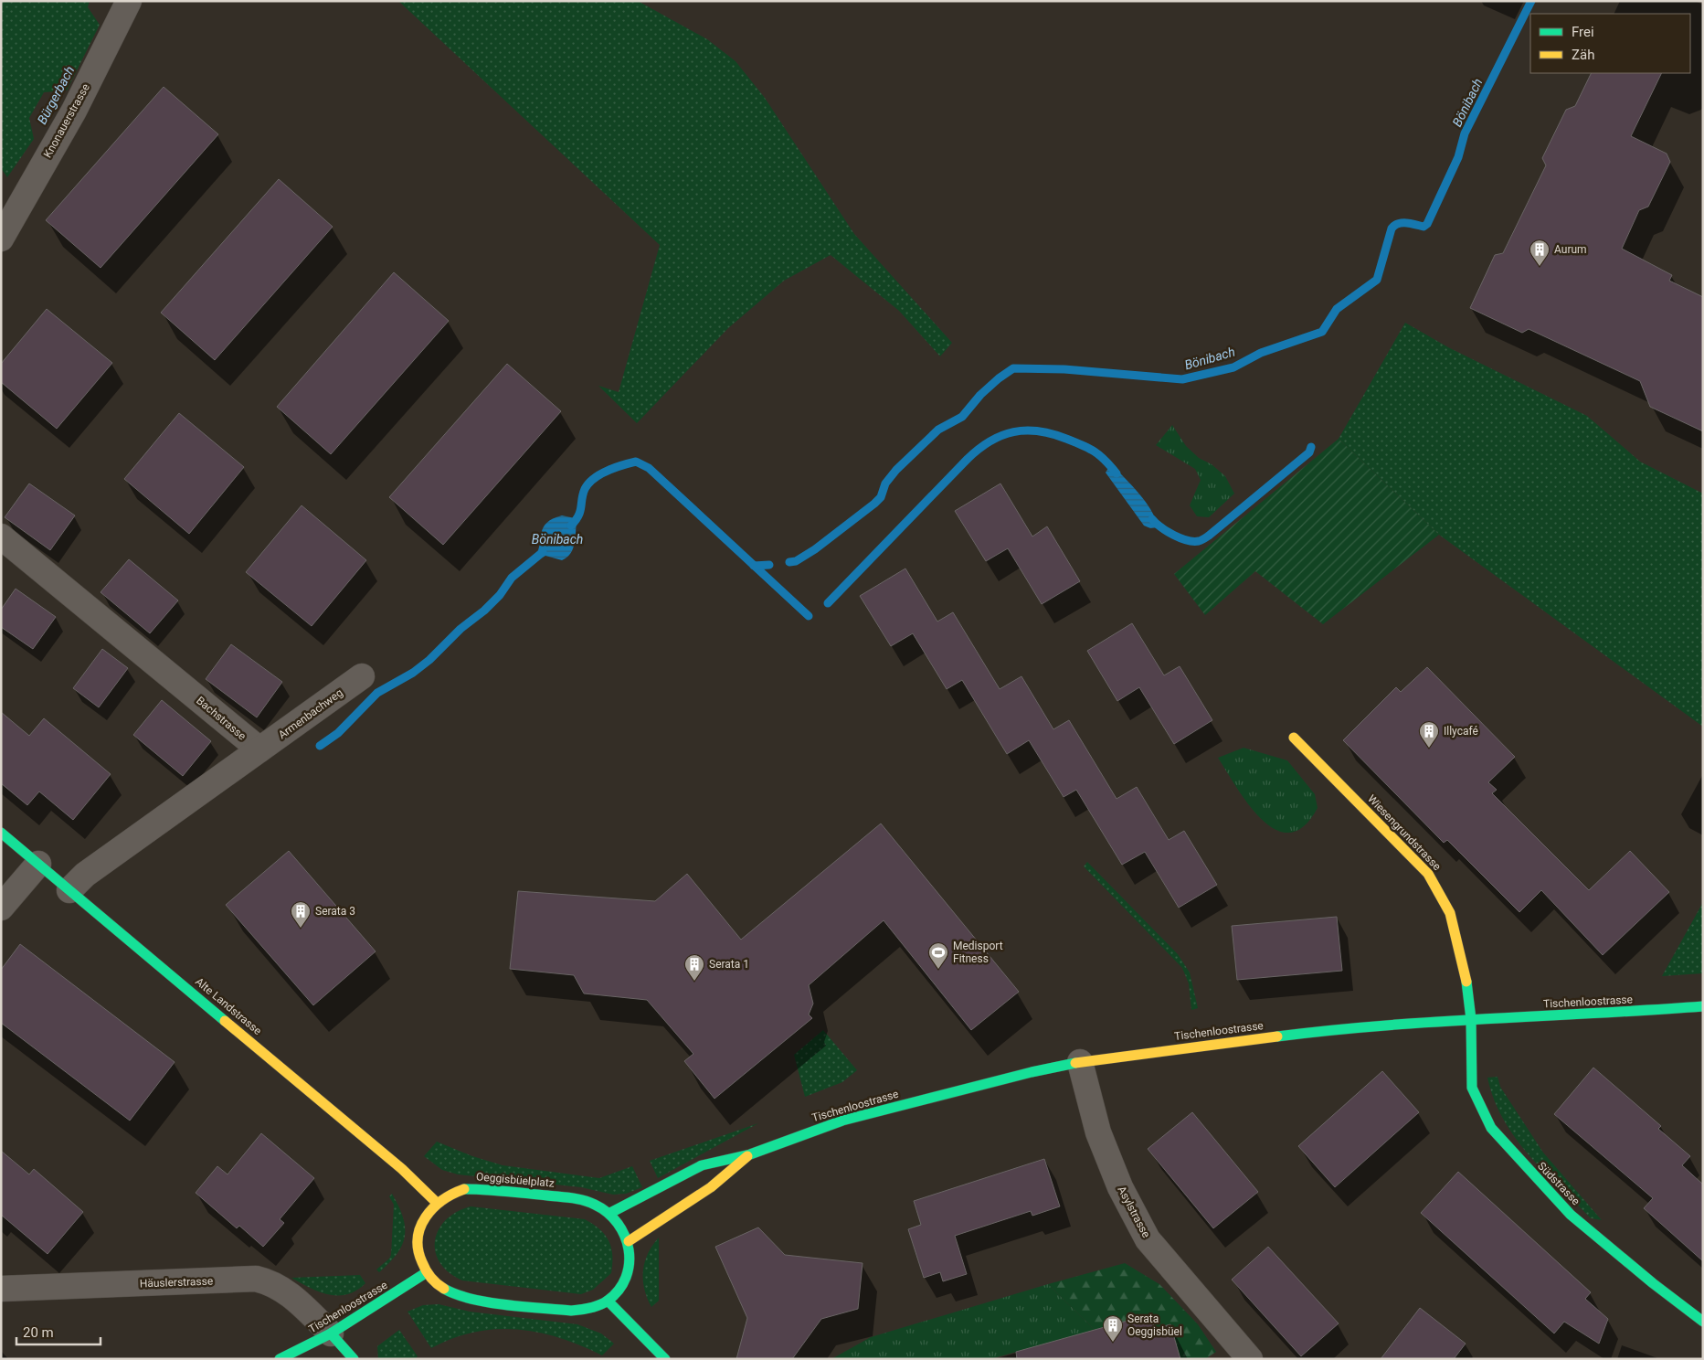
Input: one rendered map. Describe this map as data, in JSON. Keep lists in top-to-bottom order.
{
  "streets": {
    "main road": [
      "Wiesengrundstrasse",
      "Tischenloostrasse",
      "Alte Landstrasse",
      "Oeggisbüelplatz",
      "Südstrasse"
    ],
    "street": [
      "Knonauerstrasse",
      "Armenbachweg",
      "Bachstrasse",
      "Asylstrasse",
      "Häuslerstrasse"
    ]
  },
  "crossings": [
    ["Armenbachweg", "Bachstrasse"],
    ["Bachstrasse", "Alte Landstrasse"],
    ["Wiesengrundstrasse", "Tischenloostrasse"],
    ["Wiesengrundstrasse", "Südstrasse"],
    ["Tischenloostrasse", "Oeggisbüelplatz"],
    ["Tischenloostrasse", "Südstrasse"],
    ["Tischenloostrasse", "Asylstrasse"],
    ["Tischenloostrasse", "Häuslerstrasse"],
    ["Alte Landstrasse", "Oeggisbüelplatz"]
  ],
  "water": ["Bürgerbach", "Bönibach"],
  "places": {
    "building": [
      "Aurum",
      "Illycafé",
      "Serata 3",
      "Serata 1",
      "Serata Oeggisbüel"
    ],
    "sports": ["Medisport Fitness"]
  },
  "legend": ["Frei", "Zäh"],
  "scale_bar": "20 m"
}
